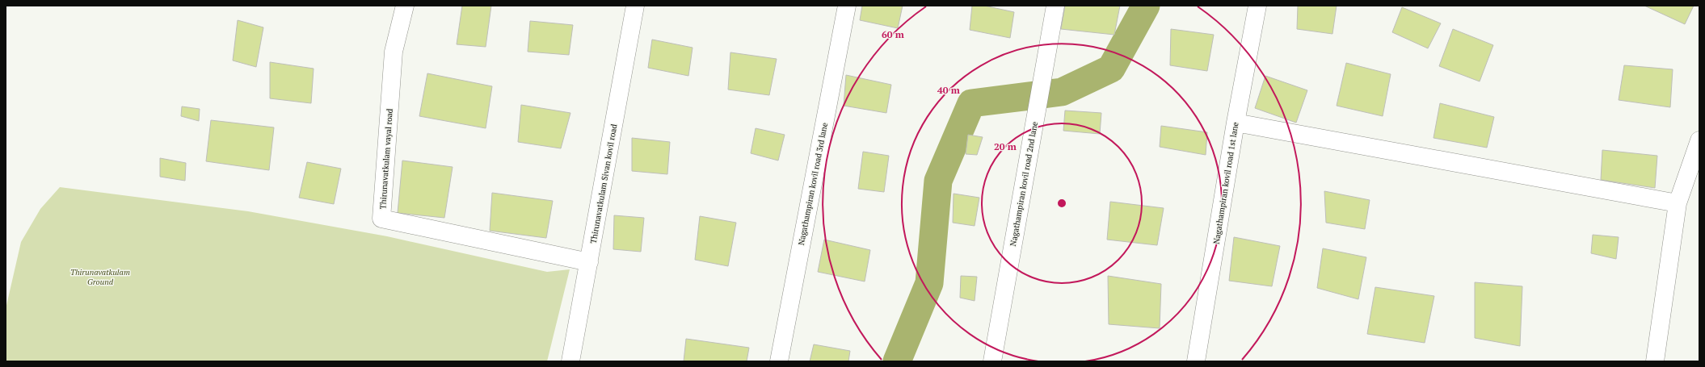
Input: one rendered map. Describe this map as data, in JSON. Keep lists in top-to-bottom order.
{
  "streets": {
    "street": [
      "Thirunavatkulam vayal road",
      "Nagathampiran kovil road 1st lane",
      "Thirunavatkulam Sivan kovil road",
      "Nagathampiran kovil road 3rd lane",
      "Nagathampiran kovil road 2nd lane"
    ]
  },
  "crossings": [
    ["Thirunavatkulam vayal road", "Thirunavatkulam Sivan kovil road"]
  ],
  "parks": ["Thirunavatkulam Ground"],
  "rings": ["60 m", "40 m", "20 m"]
}
